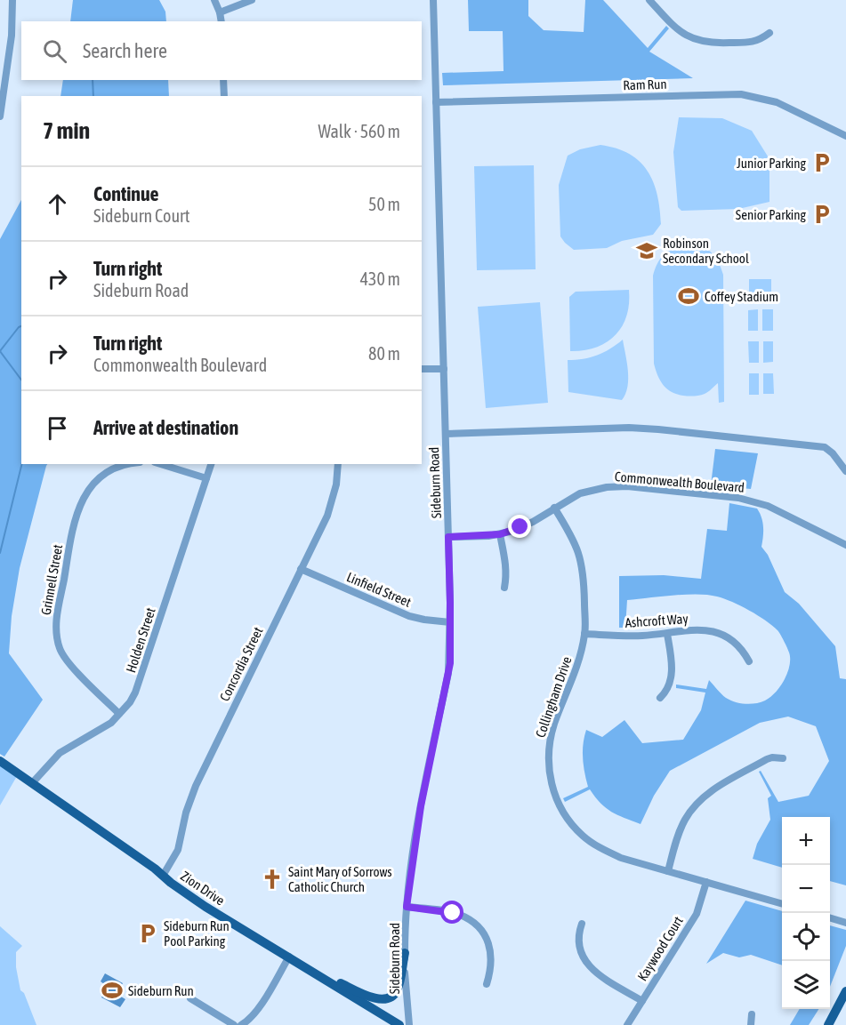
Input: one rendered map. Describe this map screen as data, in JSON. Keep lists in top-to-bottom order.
{
  "streets": {
    "main road": ["Zion Drive"],
    "street": [
      "Ram Run",
      "Commonwealth Boulevard",
      "Sideburn Road",
      "Grinnell Street",
      "Linfield Street",
      "Ashcroft Way",
      "Holden Street",
      "Concordia Street",
      "Collingham Drive",
      "Kaywood Court"
    ]
  },
  "crossings": [
    ["Ram Run", "Sideburn Road"],
    ["Commonwealth Boulevard", "Sideburn Road"],
    ["Commonwealth Boulevard", "Collingham Drive"],
    ["Sideburn Road", "Linfield Street"],
    ["Grinnell Street", "Holden Street"],
    ["Linfield Street", "Concordia Street"],
    ["Ashcroft Way", "Collingham Drive"],
    ["Holden Street", "Zion Drive"],
    ["Concordia Street", "Zion Drive"],
    ["Collingham Drive", "Kaywood Court"]
  ],
  "places": {
    "parking": ["Junior Parking", "Senior Parking", "Sideburn Run Pool Parking"],
    "school or university": ["Robinson Secondary School"],
    "sports": ["Coffey Stadium", "Sideburn Run"],
    "church": ["Saint Mary of Sorrows Catholic Church"]
  },
  "page": {
    "search": "Search here",
    "heading": ["7 min", "Walk · 560 m"],
    "list": [
      ["Continue", "Sideburn Court", "50 m"],
      ["Turn right", "Sideburn Road", "430 m"],
      ["Turn right", "Commonwealth Boulevard", "80 m"],
      "Arrive at destination"
    ],
    "map_buttons": ["+", "−"]
  }
}
